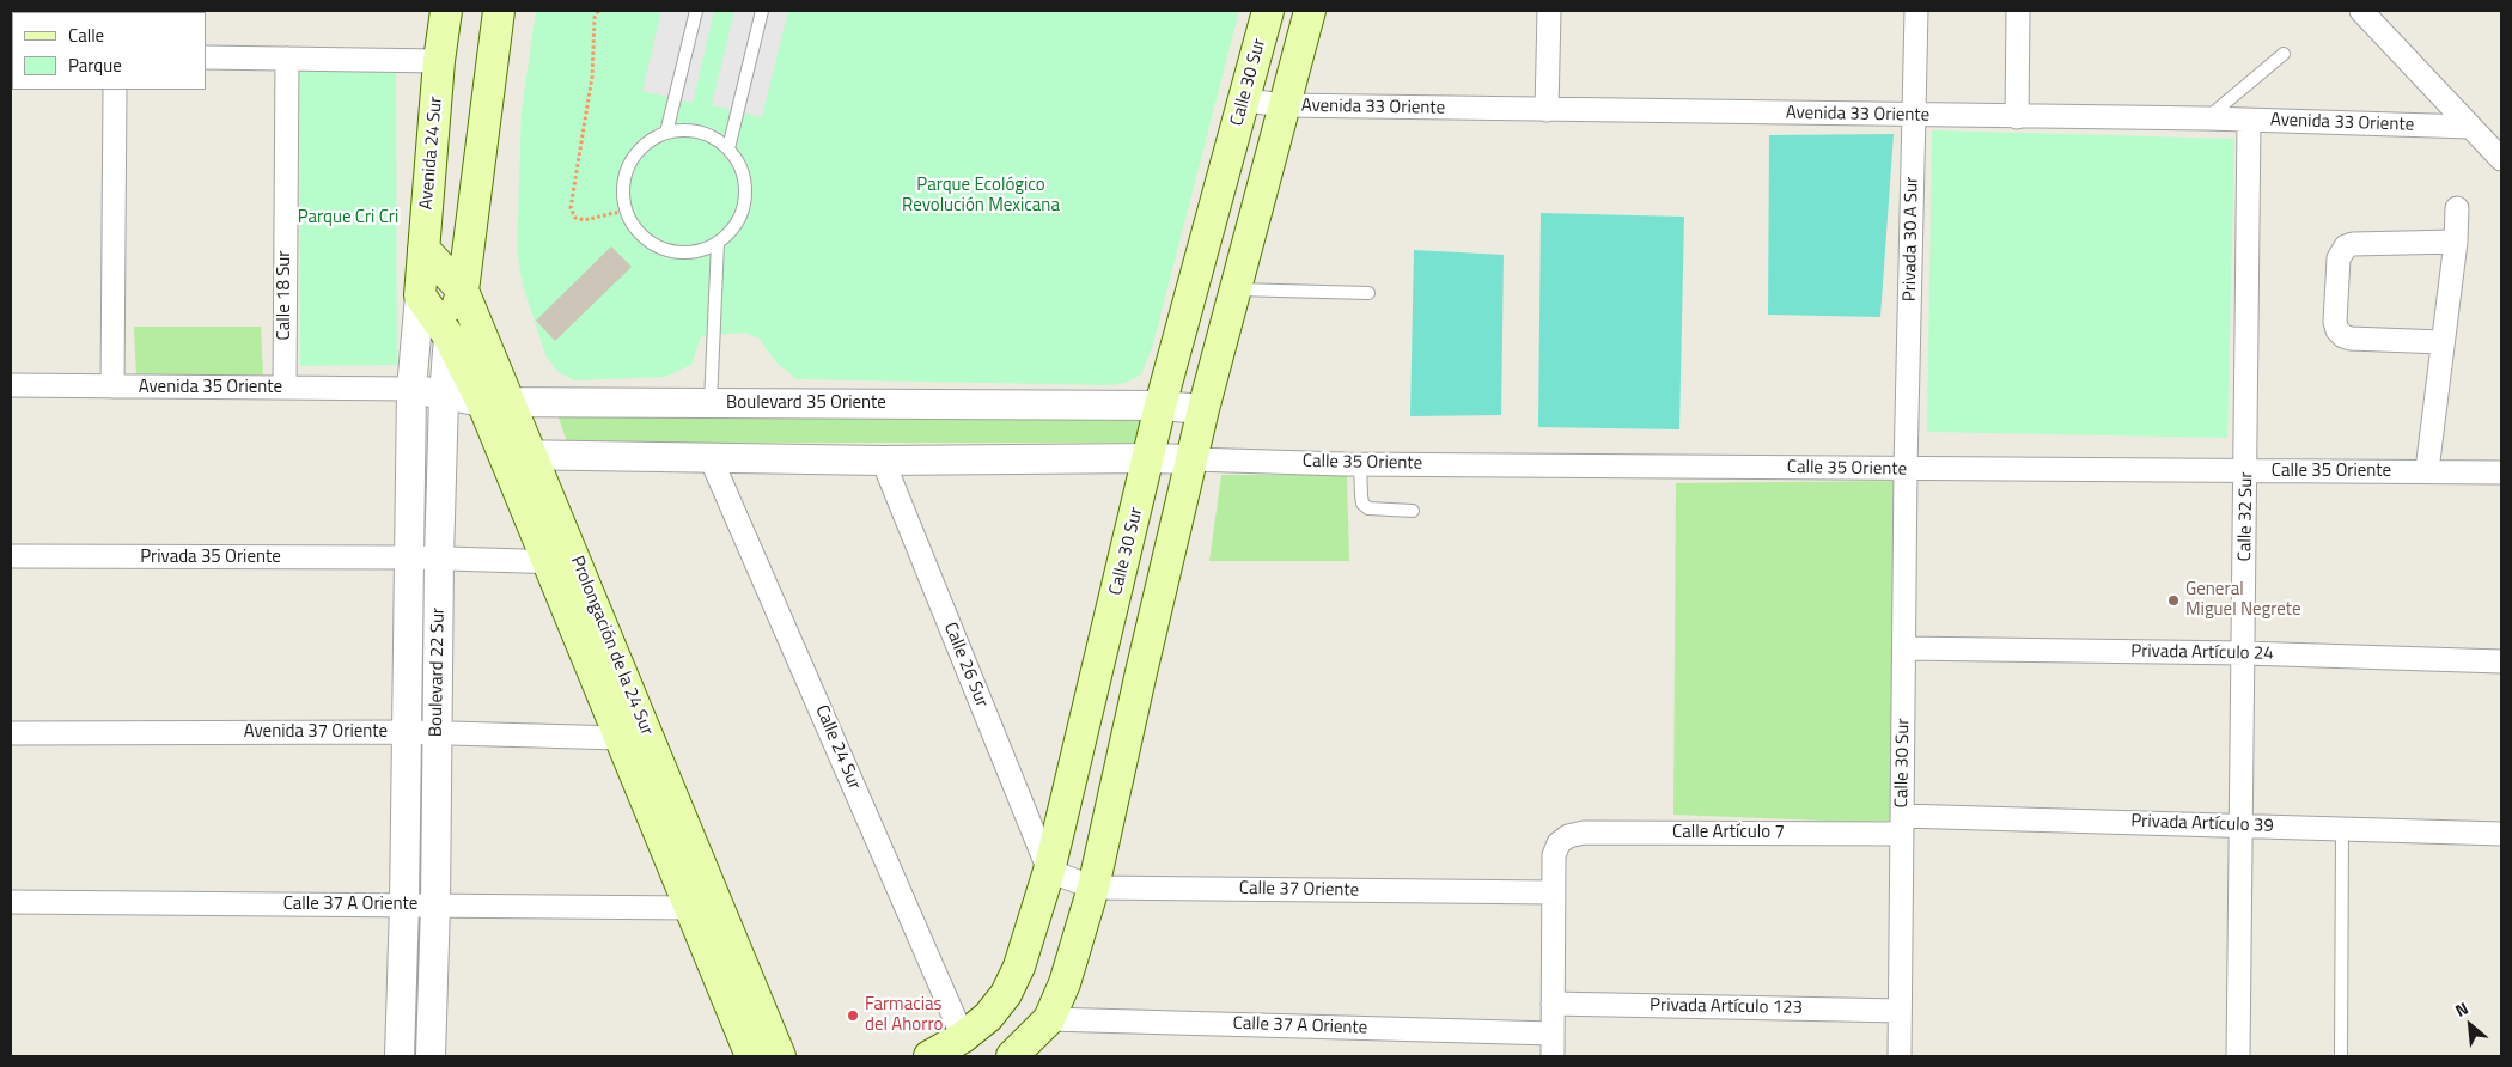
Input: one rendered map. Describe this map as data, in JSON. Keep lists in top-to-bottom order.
{
  "streets": {
    "main road": [
      "Calle 30 Sur",
      "Avenida 24 Sur",
      "Prolongación de la 24 Sur",
      "Boulevard 22 Sur"
    ],
    "street": [
      "Avenida 33 Oriente",
      "Privada 30 A Sur",
      "Calle 18 Sur",
      "Avenida 35 Oriente",
      "Boulevard 35 Oriente",
      "Calle 35 Oriente",
      "Calle 32 Sur",
      "Privada 35 Oriente",
      "Privada Artículo 24",
      "Calle 26 Sur",
      "Avenida 37 Oriente",
      "Calle 24 Sur",
      "Privada Artículo 39",
      "Calle Artículo 7",
      "Calle 37 Oriente",
      "Calle 37 A Oriente",
      "Privada Artículo 123"
    ]
  },
  "crossings": [
    ["Calle 30 Sur", "Avenida 33 Oriente"],
    ["Calle 30 Sur", "Privada 30 A Sur"],
    ["Calle 30 Sur", "Boulevard 35 Oriente"],
    ["Calle 30 Sur", "Calle 35 Oriente"],
    ["Calle 30 Sur", "Privada Artículo 24"],
    ["Calle 30 Sur", "Calle 26 Sur"],
    ["Calle 30 Sur", "Calle 24 Sur"],
    ["Calle 30 Sur", "Privada Artículo 39"],
    ["Calle 30 Sur", "Calle Artículo 7"],
    ["Calle 30 Sur", "Calle 37 Oriente"],
    ["Calle 30 Sur", "Privada Artículo 123"],
    ["Avenida 33 Oriente", "Privada 30 A Sur"],
    ["Avenida 33 Oriente", "Calle 32 Sur"],
    ["Avenida 24 Sur", "Prolongación de la 24 Sur"],
    ["Avenida 24 Sur", "Boulevard 22 Sur"],
    ["Privada 30 A Sur", "Calle 35 Oriente"],
    ["Calle 18 Sur", "Avenida 35 Oriente"],
    ["Avenida 35 Oriente", "Boulevard 35 Oriente"],
    ["Avenida 35 Oriente", "Boulevard 22 Sur"],
    ["Boulevard 35 Oriente", "Prolongación de la 24 Sur"],
    ["Boulevard 35 Oriente", "Boulevard 22 Sur"],
    ["Calle 35 Oriente", "Calle 32 Sur"],
    ["Calle 32 Sur", "Privada Artículo 24"],
    ["Calle 32 Sur", "Privada Artículo 39"],
    ["Privada 35 Oriente", "Prolongación de la 24 Sur"],
    ["Privada 35 Oriente", "Boulevard 22 Sur"],
    ["Prolongación de la 24 Sur", "Boulevard 22 Sur"],
    ["Prolongación de la 24 Sur", "Avenida 37 Oriente"],
    ["Prolongación de la 24 Sur", "Calle 37 A Oriente"],
    ["Calle 26 Sur", "Calle 37 Oriente"],
    ["Boulevard 22 Sur", "Avenida 37 Oriente"],
    ["Boulevard 22 Sur", "Calle 37 A Oriente"],
    ["Privada Artículo 39", "Calle Artículo 7"],
    ["Calle Artículo 7", "Calle 37 Oriente"]
  ],
  "parks": ["Parque Ecológico Revolución Mexicana", "Parque Cri Cri"],
  "places": ["General Miguel Negrete", "Farmacias del Ahorro"],
  "legend": ["Calle", "Parque"],
  "north": "top left"
}
